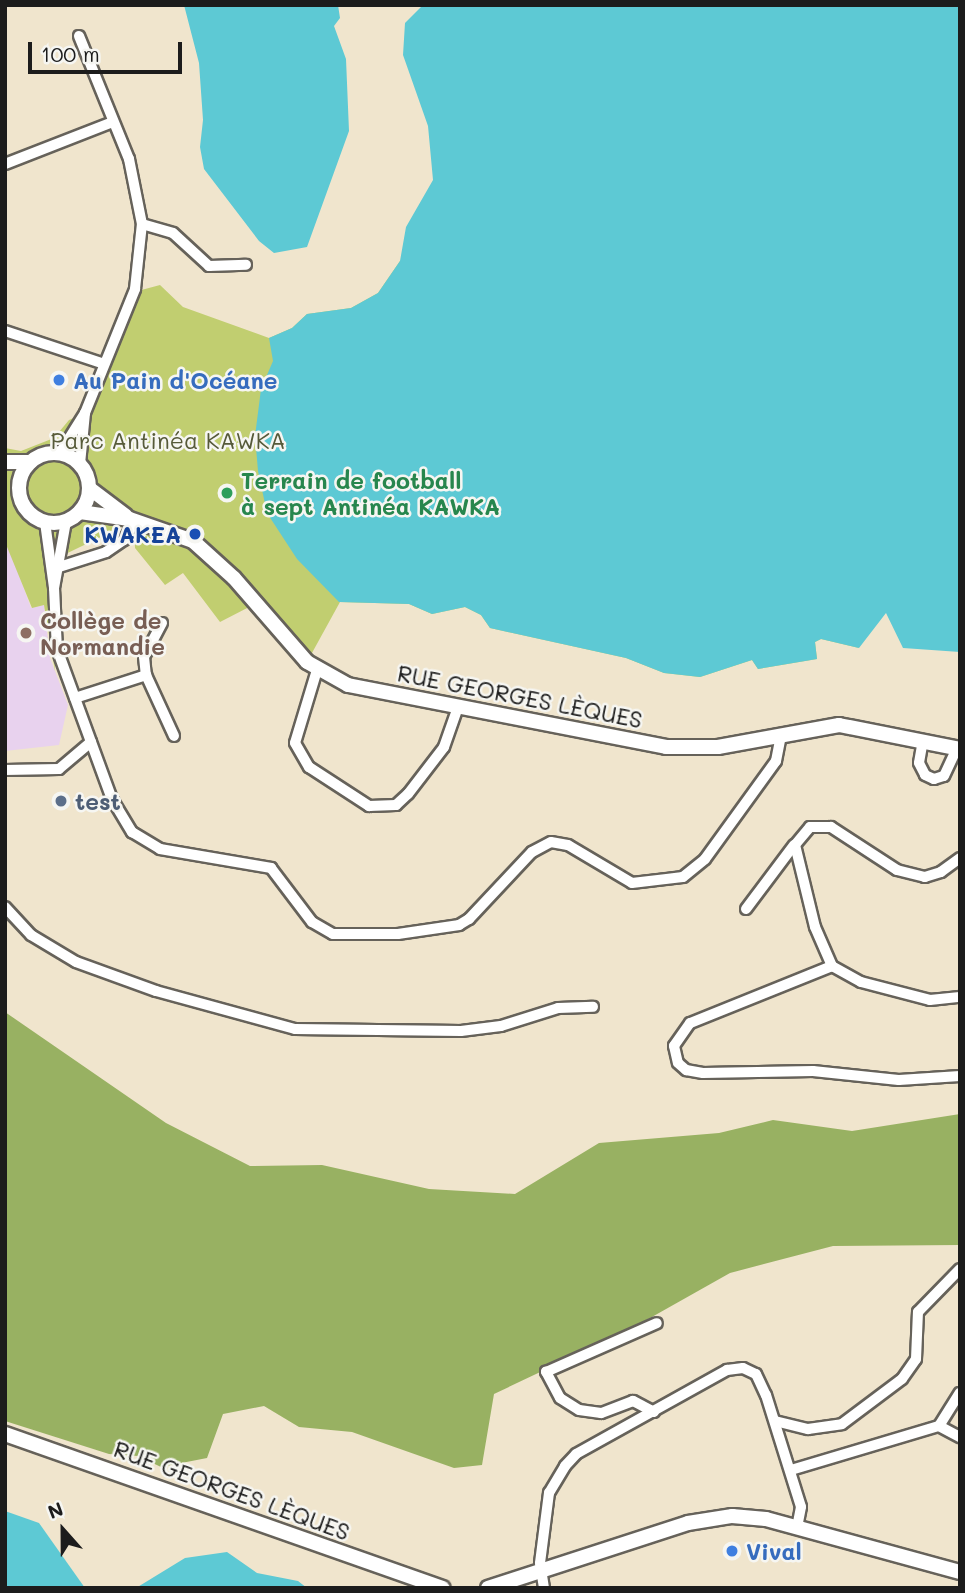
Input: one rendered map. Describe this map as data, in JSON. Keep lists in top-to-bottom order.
{
  "streets": {
    "main road": ["RUE GEORGES LÈQUES"]
  },
  "parks": ["Parc Antinéa KAWKA"],
  "places": [
    "Au Pain d'Océane",
    "Terrain de football à sept Antinéa KAWKA",
    "KWAKEA",
    "Collège de Normandie",
    "test",
    "Vival"
  ],
  "scale_bar": "100 m",
  "north": "top"
}
